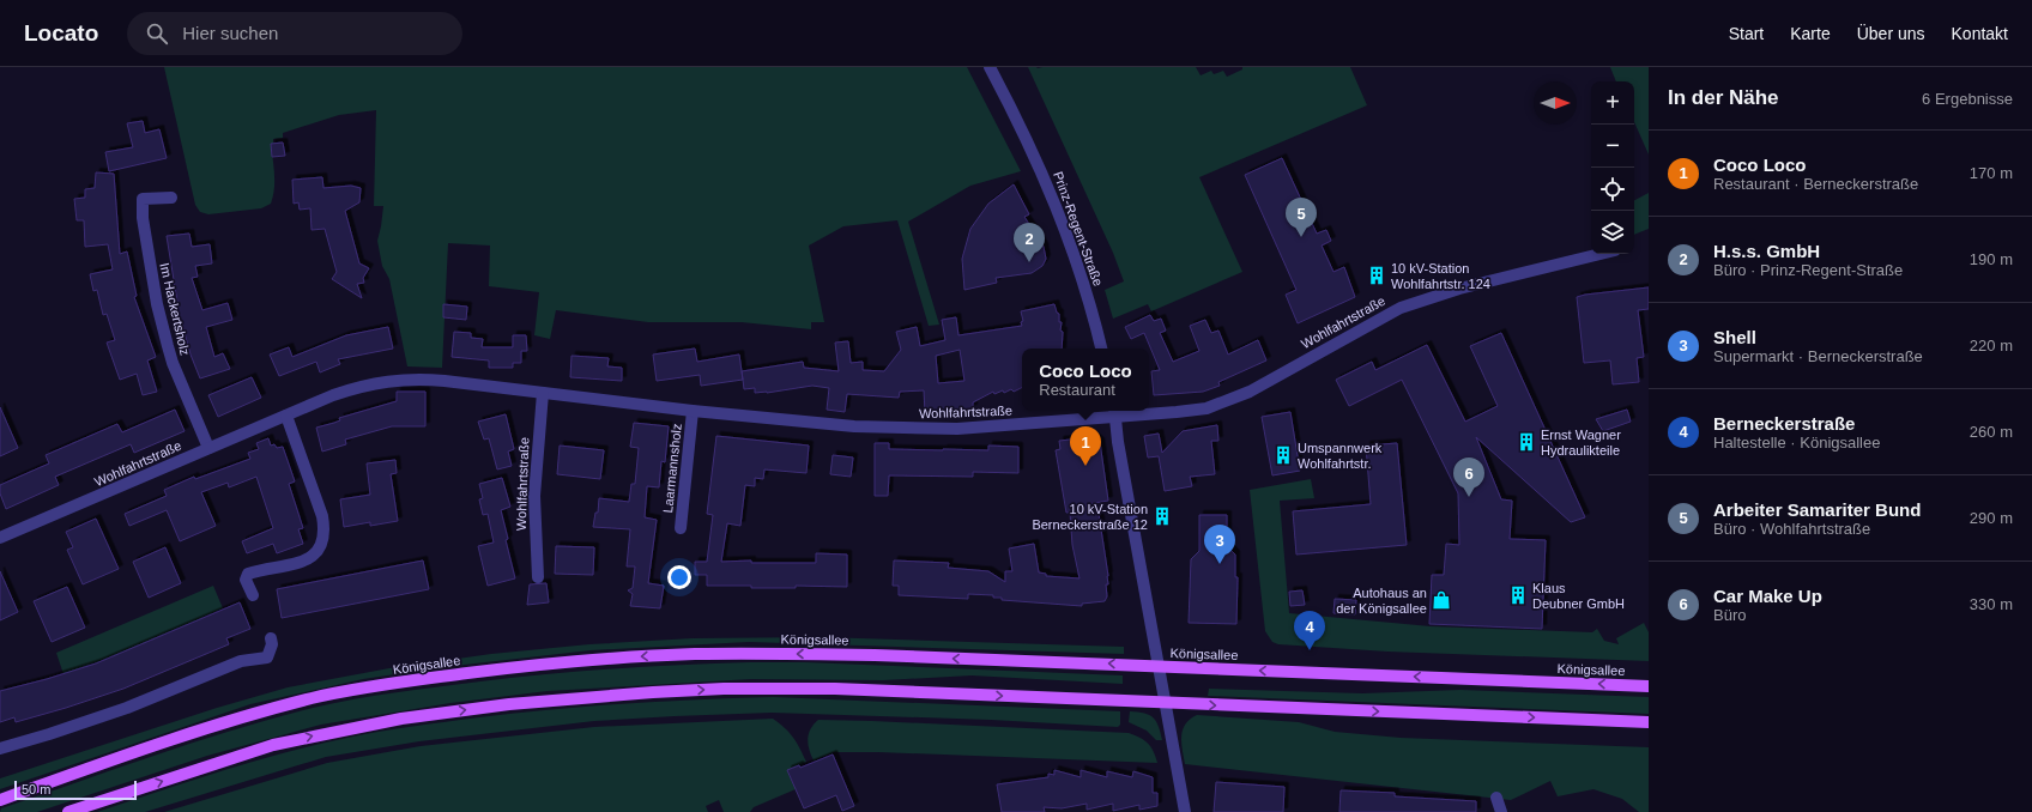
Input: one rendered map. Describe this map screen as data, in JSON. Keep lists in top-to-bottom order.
{
  "streets": {
    "main road": ["Königsallee"],
    "street": [
      "Prinz-Regent-Straße",
      "Im Hackertsholz",
      "Wohlfahrtstraße",
      "Laarmannsholz"
    ]
  },
  "crossings": [
    ["Im Hackertsholz", "Wohlfahrtstraße"],
    ["Wohlfahrtstraße", "Laarmannsholz"]
  ],
  "places": {
    "building": [
      "10 kV-Station Wohlfahrtstr. 124",
      "Ernst Wagner Hydraulikteile",
      "Umspannwerk Wohlfahrtstr.",
      "10 kV-Station Berneckerstraße 12",
      "Klaus Deubner GmbH"
    ],
    "shop": ["Autohaus an der Königsallee"]
  },
  "scale_bar": "50 m",
  "north": "right",
  "page": {
    "header": "Locato",
    "search": "Hier suchen",
    "nav": [
      "Start",
      "Karte",
      "Über uns",
      "Kontakt"
    ],
    "heading": ["In der Nähe", "6 Ergebnisse"],
    "map_buttons": ["+", "−"],
    "list": [
      {
        "mark": "1",
        "name": "Coco Loco",
        "note": "Restaurant · Berneckerstraße",
        "value": "170 m"
      },
      {
        "mark": "2",
        "name": "H.s.s. GmbH",
        "note": "Büro · Prinz-Regent-Straße",
        "value": "190 m"
      },
      {
        "mark": "3",
        "name": "Shell",
        "note": "Supermarkt · Berneckerstraße",
        "value": "220 m"
      },
      {
        "mark": "4",
        "name": "Berneckerstraße",
        "note": "Haltestelle · Königsallee",
        "value": "260 m"
      },
      {
        "mark": "5",
        "name": "Arbeiter Samariter Bund",
        "note": "Büro · Wohlfahrtstraße",
        "value": "290 m"
      },
      {
        "mark": "6",
        "name": "Car Make Up",
        "note": "Büro",
        "value": "330 m"
      }
    ],
    "pins": [
      "5",
      "2",
      "1",
      "6",
      "3",
      "4"
    ],
    "popup": ["Coco Loco", "Restaurant"],
    "scale": "50 m"
  }
}
